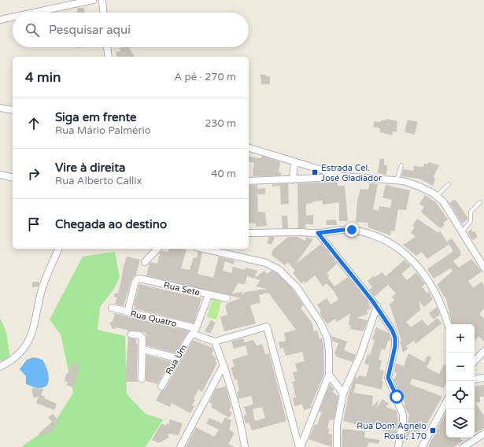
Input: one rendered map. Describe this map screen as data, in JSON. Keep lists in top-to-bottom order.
{
  "streets": {
    "street": ["Rua Sete", "Rua Quatro", "Rua Um"]
  },
  "crossings": [
    ["Rua Sete", "Rua Quatro"],
    ["Rua Sete", "Rua Um"],
    ["Rua Quatro", "Rua Um"]
  ],
  "places": {
    "transit": ["Estrada Cel. José Gladiador", "Rua Dom Agnelo Rossi, 170"]
  },
  "page": {
    "search": "Pesquisar aqui",
    "heading": ["4 min", "A pé · 270 m"],
    "list": [
      ["Siga em frente", "Rua Mário Palmério", "230 m"],
      ["Vire à direita", "Rua Alberto Callix", "40 m"],
      "Chegada ao destino"
    ],
    "map_buttons": ["+", "−"]
  }
}
